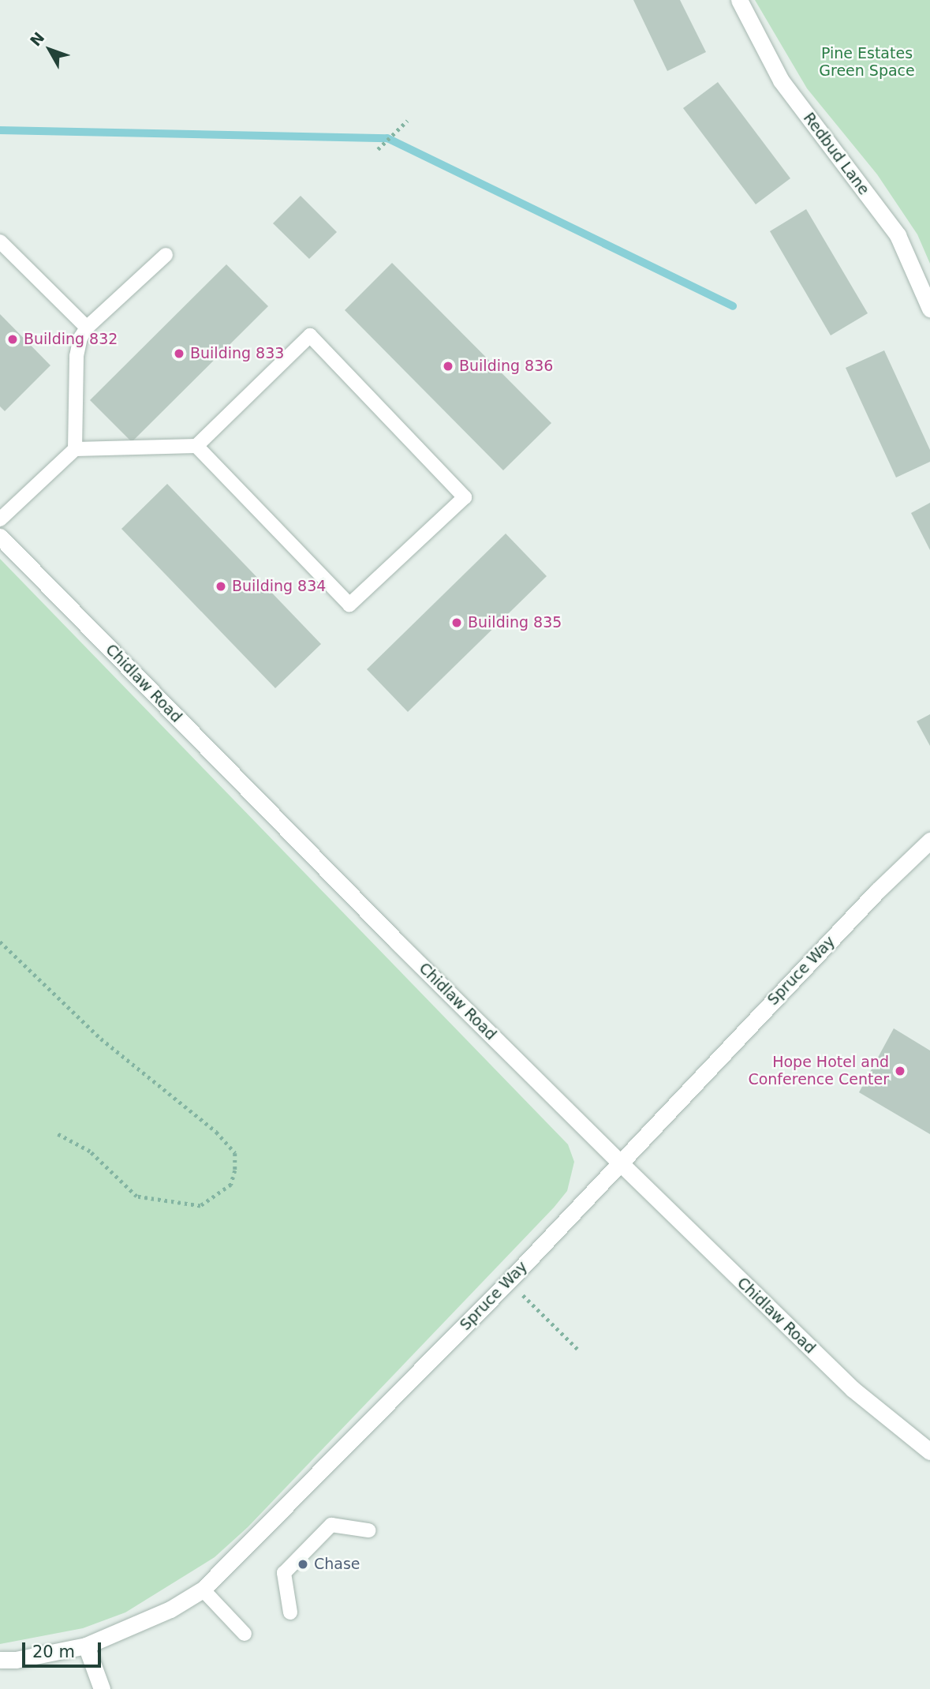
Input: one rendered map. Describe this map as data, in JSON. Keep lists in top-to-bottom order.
{
  "streets": {
    "street": ["Redbud Lane", "Chidlaw Road", "Spruce Way"]
  },
  "crossings": [
    ["Chidlaw Road", "Spruce Way"]
  ],
  "parks": ["Pine Estates Green Space"],
  "places": [
    "Building 832",
    "Building 833",
    "Building 836",
    "Building 834",
    "Building 835",
    "Hope Hotel and Conference Center",
    "Chase"
  ],
  "scale_bar": "20 m",
  "north": "top left"
}
